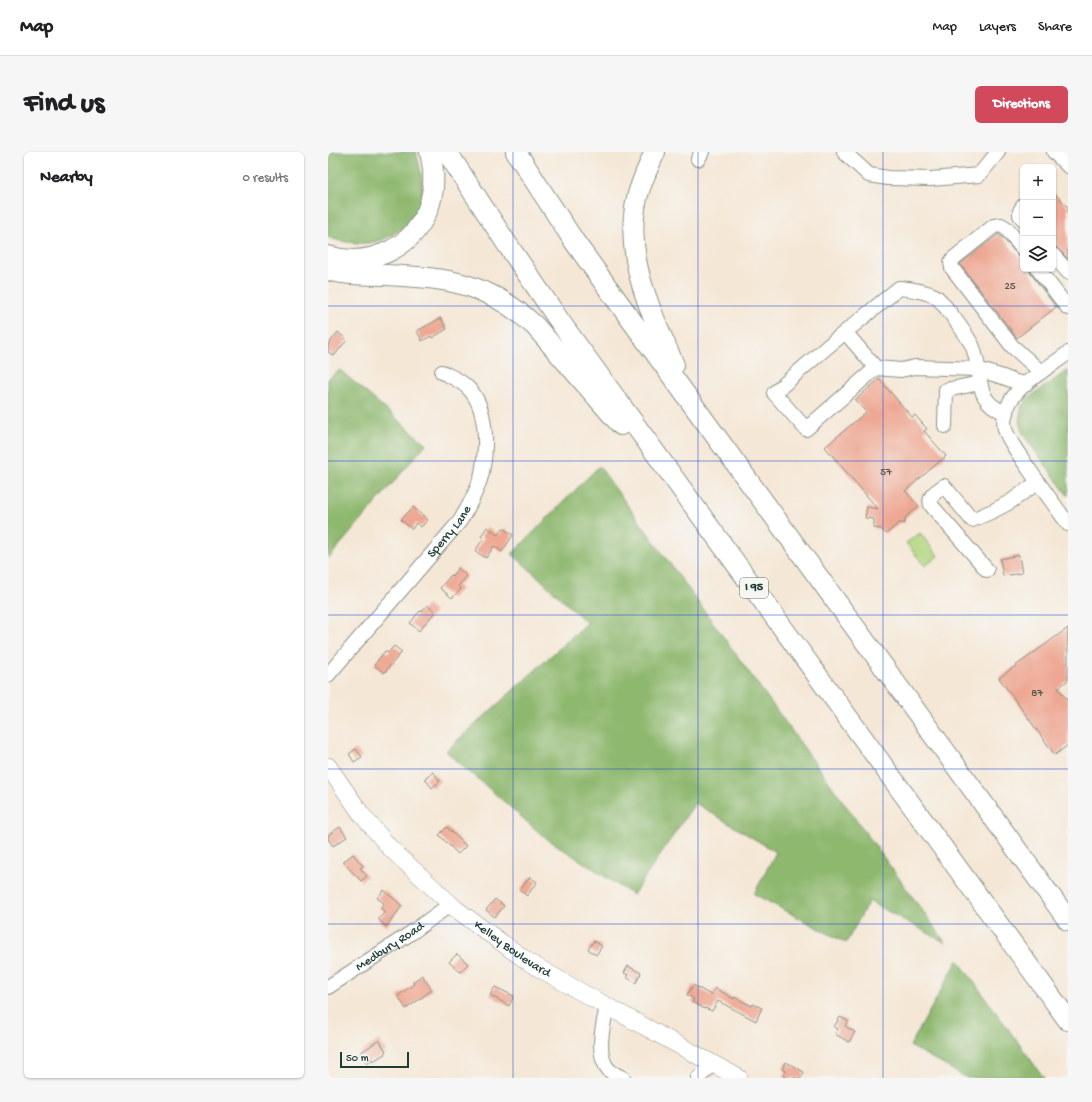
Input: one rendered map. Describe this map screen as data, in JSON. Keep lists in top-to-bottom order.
{
  "streets": {
    "highway": ["I 95"],
    "main road": ["Kelley Boulevard"],
    "street": ["Sperry Lane", "Medbury Road"]
  },
  "crossings": [
    ["Medbury Road", "Kelley Boulevard"]
  ],
  "house_numbers": ["25", "57", "87"],
  "scale_bar": "50 m",
  "page": {
    "header": "Map",
    "nav": ["Map", "Layers", "Share"],
    "buttons": "Directions",
    "title": "Find us",
    "heading": ["Nearby", "0 results"],
    "map_buttons": ["+", "−"],
    "scale": "50 m"
  }
}
